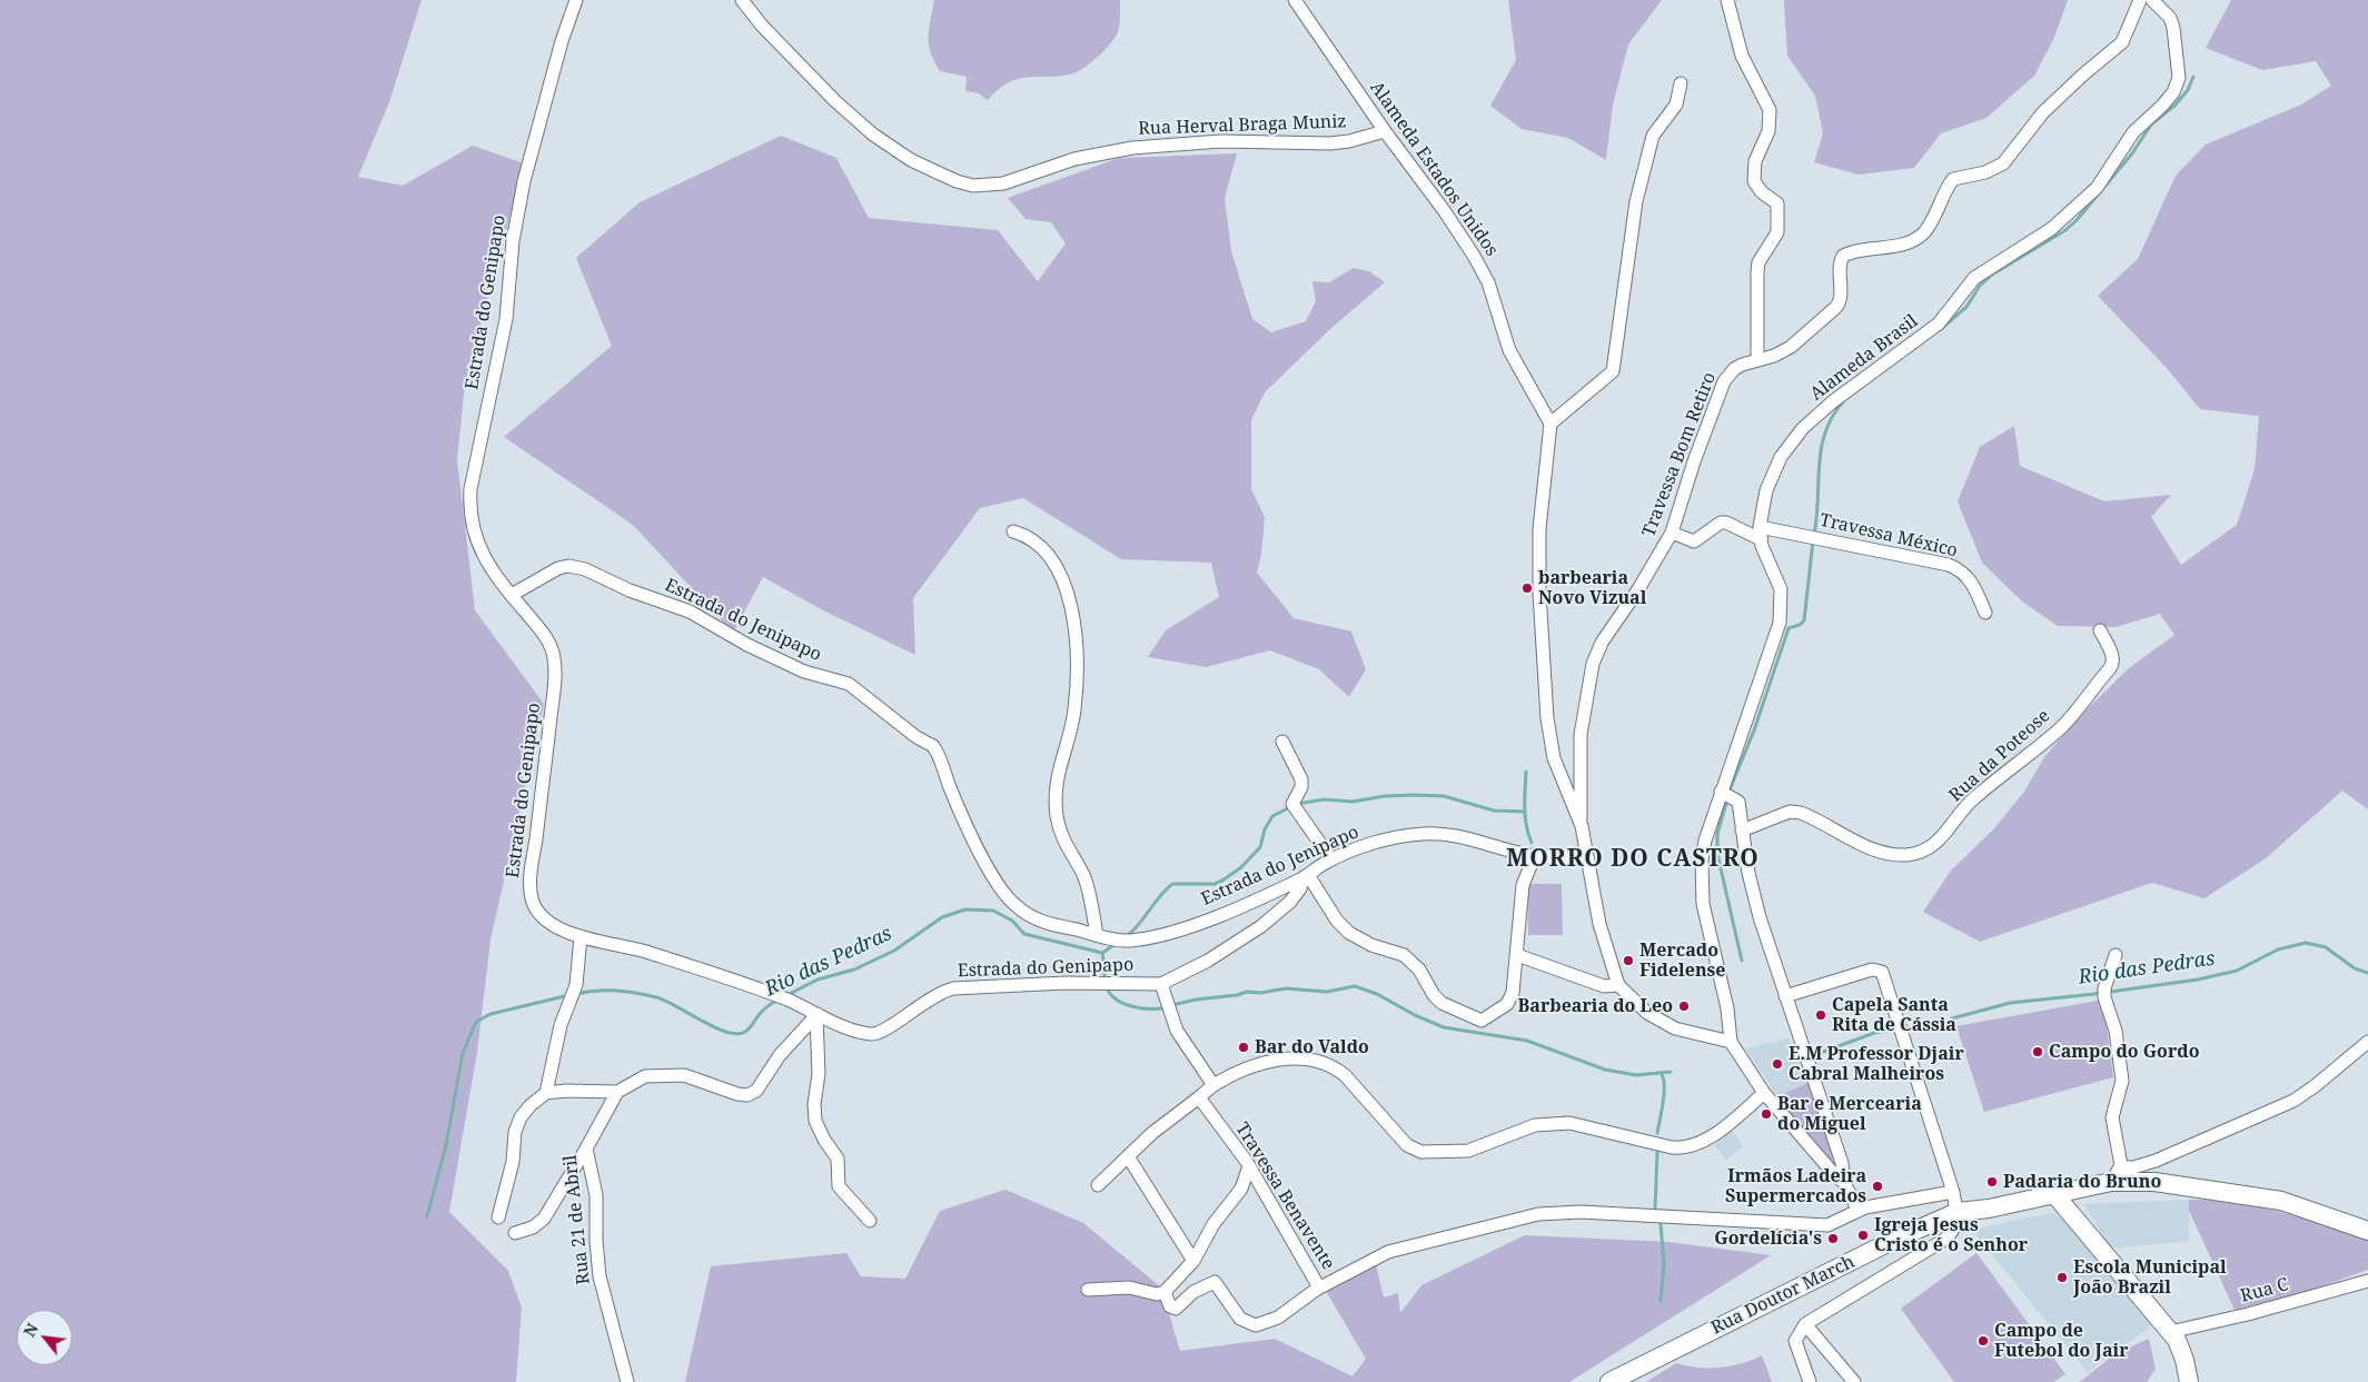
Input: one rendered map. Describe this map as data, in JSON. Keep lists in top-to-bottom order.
{
  "streets": {
    "main road": ["Rua Doutor March"],
    "street": [
      "Rua Herval Braga Muniz",
      "Alameda Estados Unidos",
      "Estrada do Genipapo",
      "Alameda Brasil",
      "Travessa Bom Retiro",
      "Travessa México",
      "Estrada do Jenipapo",
      "Rua da Poteose",
      "Travessa Benavente",
      "Rua 21 de Abril",
      "Rua C"
    ]
  },
  "crossings": [
    ["Rua Herval Braga Muniz", "Alameda Estados Unidos"],
    ["Estrada do Genipapo", "Estrada do Jenipapo"],
    ["Alameda Brasil", "Travessa México"],
    ["Travessa Bom Retiro", "Travessa México"]
  ],
  "districts": ["MORRO DO CASTRO"],
  "water": ["Rio das Pedras"],
  "places": [
    "barbearia Novo Vizual",
    "Mercado Fidelense",
    "Barbearia do Leo",
    "Capela Santa Rita de Cássia",
    "Bar do Valdo",
    "Campo do Gordo",
    "E.M Professor Djair Cabral Malheiros",
    "Bar e Mercearia do Miguel",
    "Padaria do Bruno",
    "Irmãos Ladeira Supermercados",
    "Igreja Jesus Cristo é o Senhor",
    "Gordelícia's",
    "Escola Municipal João Brazil",
    "Campo de Futebol do Jair"
  ],
  "north": "top left"
}
